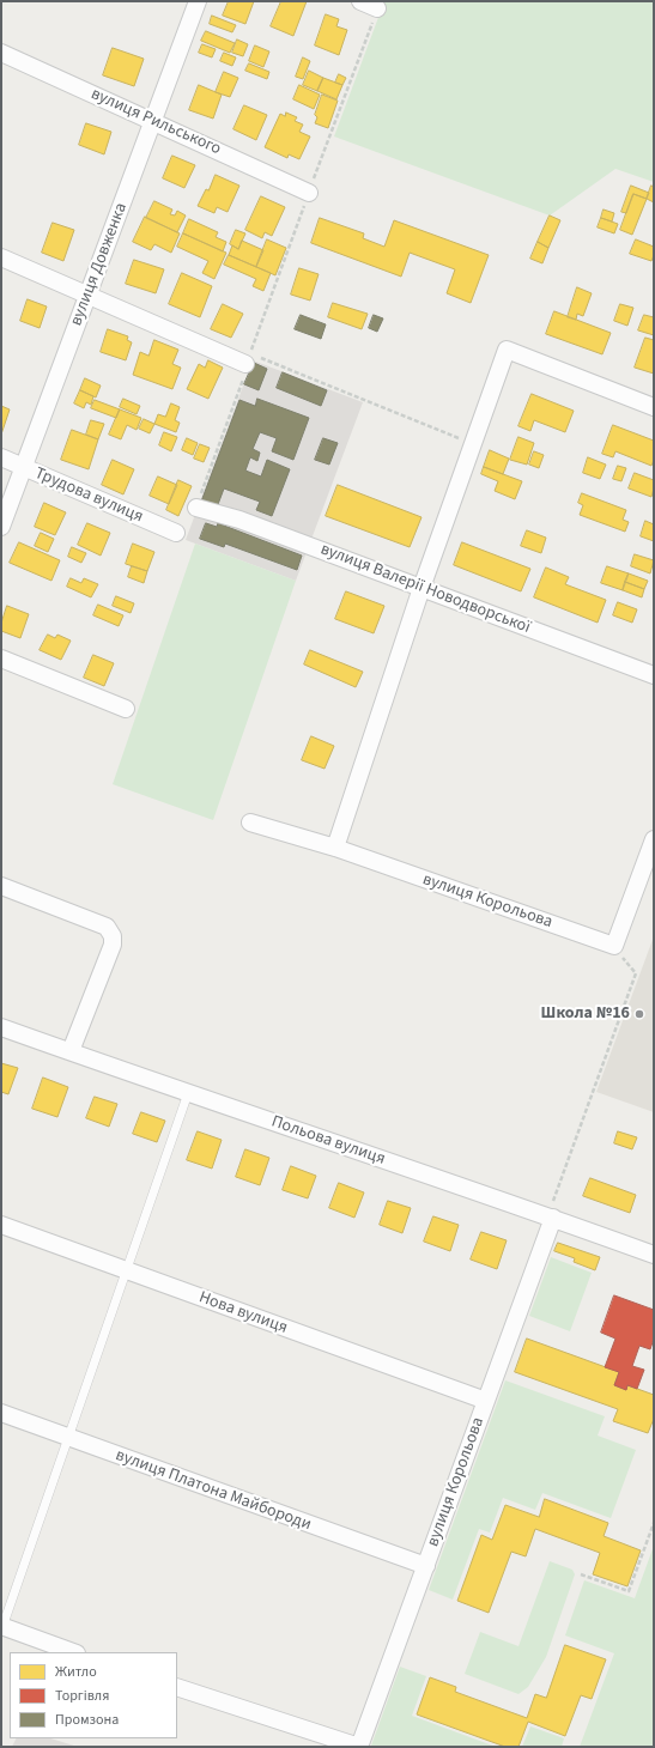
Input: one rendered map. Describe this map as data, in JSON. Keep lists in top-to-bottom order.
{
  "streets": {
    "street": [
      "вулиця Рильського",
      "вулиця Довженка",
      "Трудова вулиця",
      "вулиця Валерії Новодворської",
      "вулиця Корольова",
      "Польова вулиця",
      "Нова вулиця",
      "вулиця Платона Майбороди"
    ]
  },
  "crossings": [
    ["вулиця Рильського", "вулиця Довженка"],
    ["вулиця Довженка", "Трудова вулиця"],
    ["вулиця Корольова", "Польова вулиця"],
    ["вулиця Корольова", "Нова вулиця"],
    ["вулиця Корольова", "вулиця Платона Майбороди"]
  ],
  "places": ["Школа №16"],
  "legend": ["Житло", "Торгівля", "Промзона"]
}
